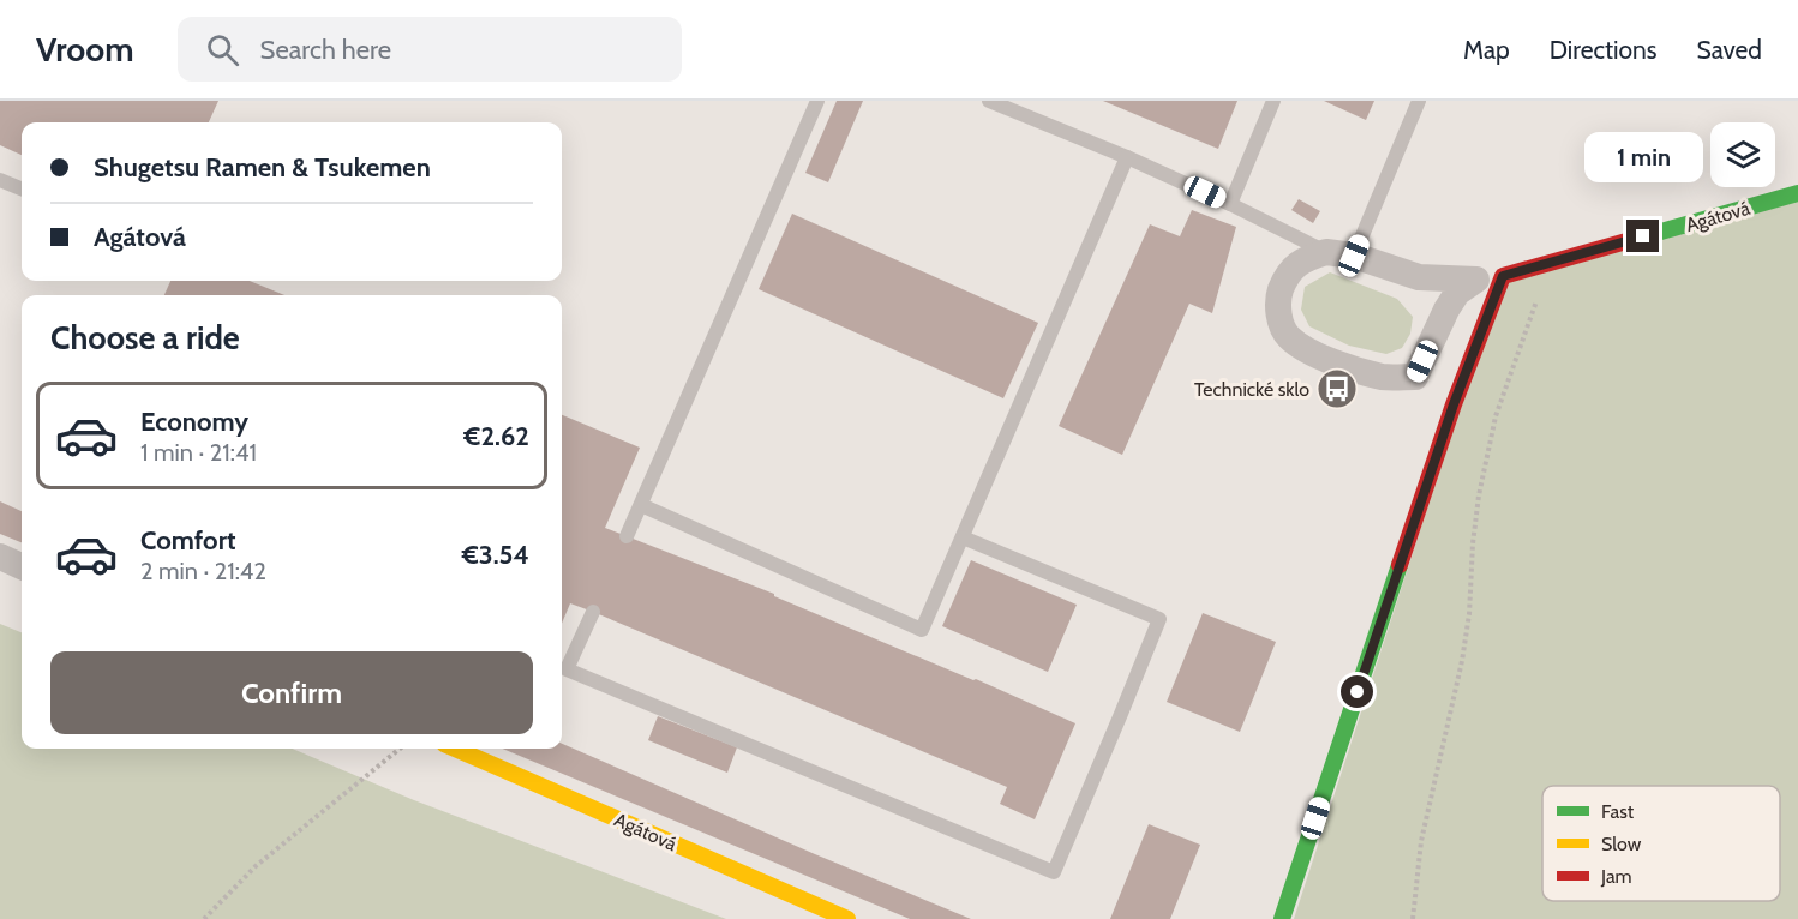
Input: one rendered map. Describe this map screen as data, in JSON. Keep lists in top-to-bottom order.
{
  "streets": {
    "street": ["Agátová"]
  },
  "places": {
    "bus stop": ["Technické sklo"]
  },
  "legend": ["Fast", "Slow", "Jam"],
  "page": {
    "header": "Vroom",
    "search": "Search here",
    "nav": ["Map", "Directions", "Saved"],
    "banner": ["Shugetsu Ramen & Tsukemen", "Agátová"],
    "bubble": "1 min",
    "heading": "Choose a ride",
    "list": [
      {
        "name": "Economy",
        "note": "1 min · 21:41",
        "value": "€2.62"
      },
      {
        "name": "Comfort",
        "note": "2 min · 21:42",
        "value": "€3.54"
      }
    ],
    "buttons": "Confirm"
  }
}
